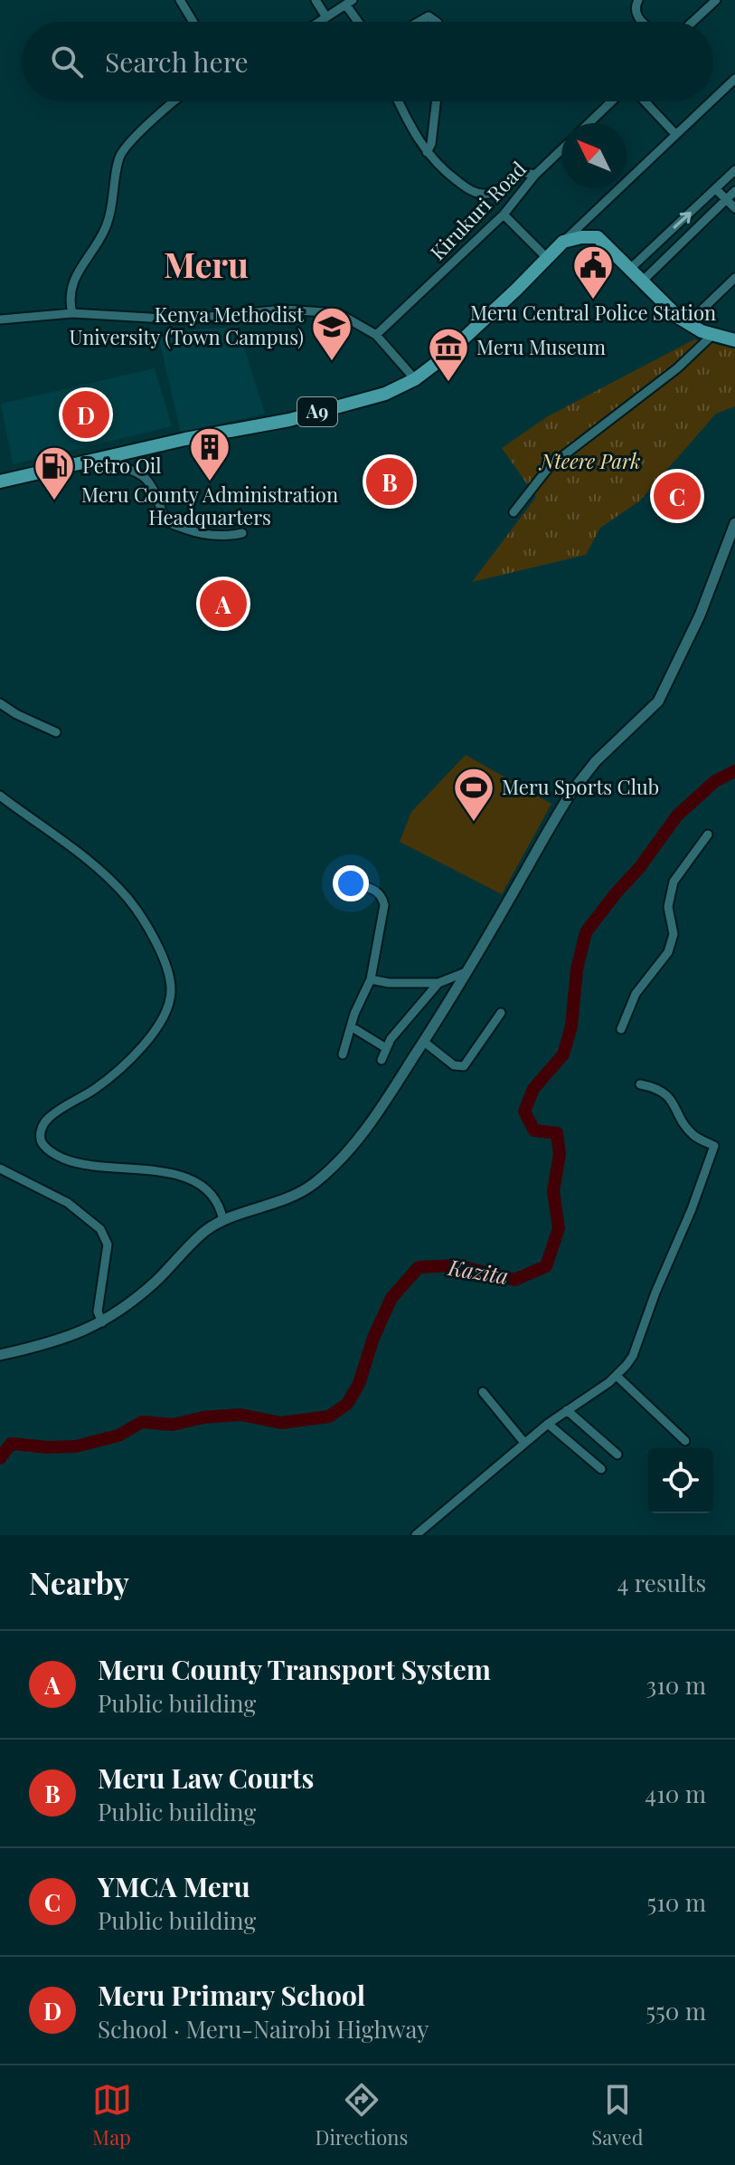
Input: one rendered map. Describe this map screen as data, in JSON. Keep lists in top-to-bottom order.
{
  "streets": {
    "highway": ["A9"],
    "street": ["Kirukuri Road"]
  },
  "districts": ["Meru"],
  "water": ["Kazita"],
  "parks": ["Nteere Park"],
  "places": {
    "public building": ["Meru Central Police Station"],
    "school or university": ["Kenya Methodist University (Town Campus)"],
    "museum": ["Meru Museum"],
    "building": ["Meru County Administration Headquarters"],
    "fuel station": ["Petro Oil"],
    "sports": ["Meru Sports Club"]
  },
  "north": "top left",
  "page": {
    "search": "Search here",
    "pins": [
      "D",
      "B",
      "C",
      "A"
    ],
    "heading": ["Nearby", "4 results"],
    "list": [
      {
        "mark": "A",
        "name": "Meru County Transport System",
        "note": "Public building",
        "value": "310 m"
      },
      {
        "mark": "B",
        "name": "Meru Law Courts",
        "note": "Public building",
        "value": "410 m"
      },
      {
        "mark": "C",
        "name": "YMCA Meru",
        "note": "Public building",
        "value": "510 m"
      },
      {
        "mark": "D",
        "name": "Meru Primary School",
        "note": "School · Meru-Nairobi Highway",
        "value": "550 m"
      }
    ],
    "nav": ["Map", "Directions", "Saved"]
  }
}
